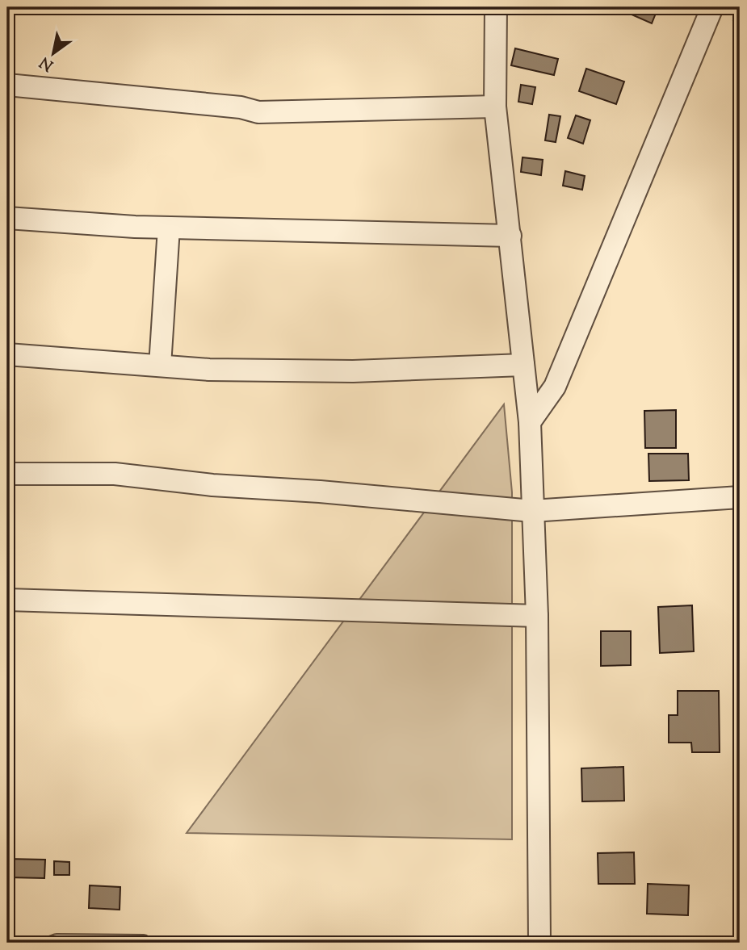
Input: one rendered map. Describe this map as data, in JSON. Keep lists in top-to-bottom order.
{
  "north": "bottom left"
}
